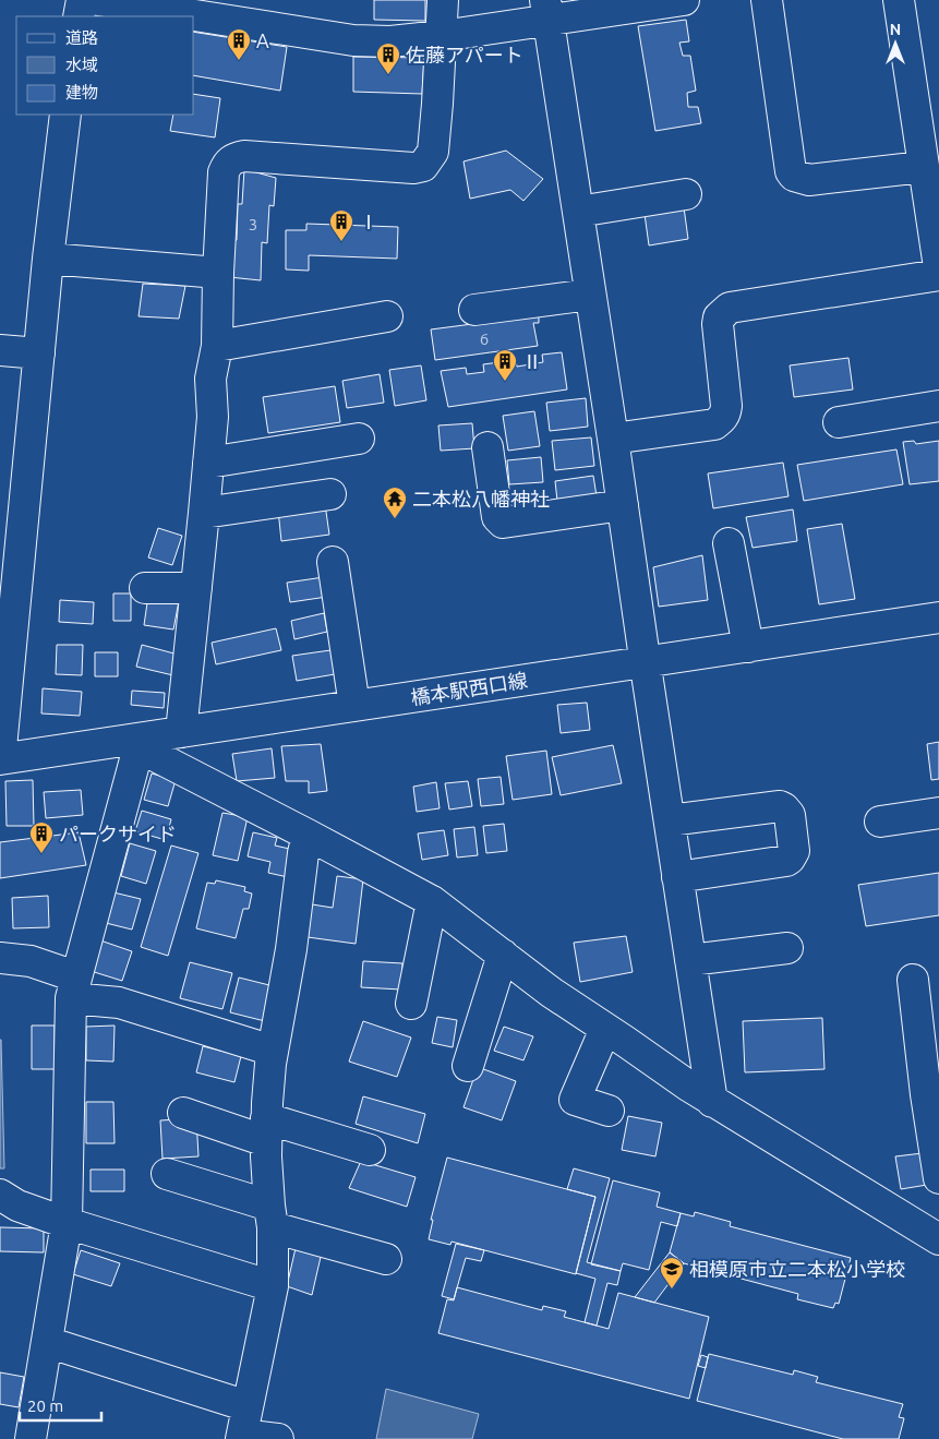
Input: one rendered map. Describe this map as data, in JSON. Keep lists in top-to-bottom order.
{
  "streets": {
    "street": ["橋本駅西口線"]
  },
  "places": {
    "building": [
      "A",
      "佐藤アパート",
      "Ⅰ",
      "Ⅱ",
      "パークサイド"
    ],
    "temple": ["二本松八幡神社"],
    "school or university": ["相模原市立二本松小学校"]
  },
  "house_numbers": ["3", "6"],
  "legend": ["道路", "水域", "建物"],
  "scale_bar": "20 m",
  "north": "top"
}
